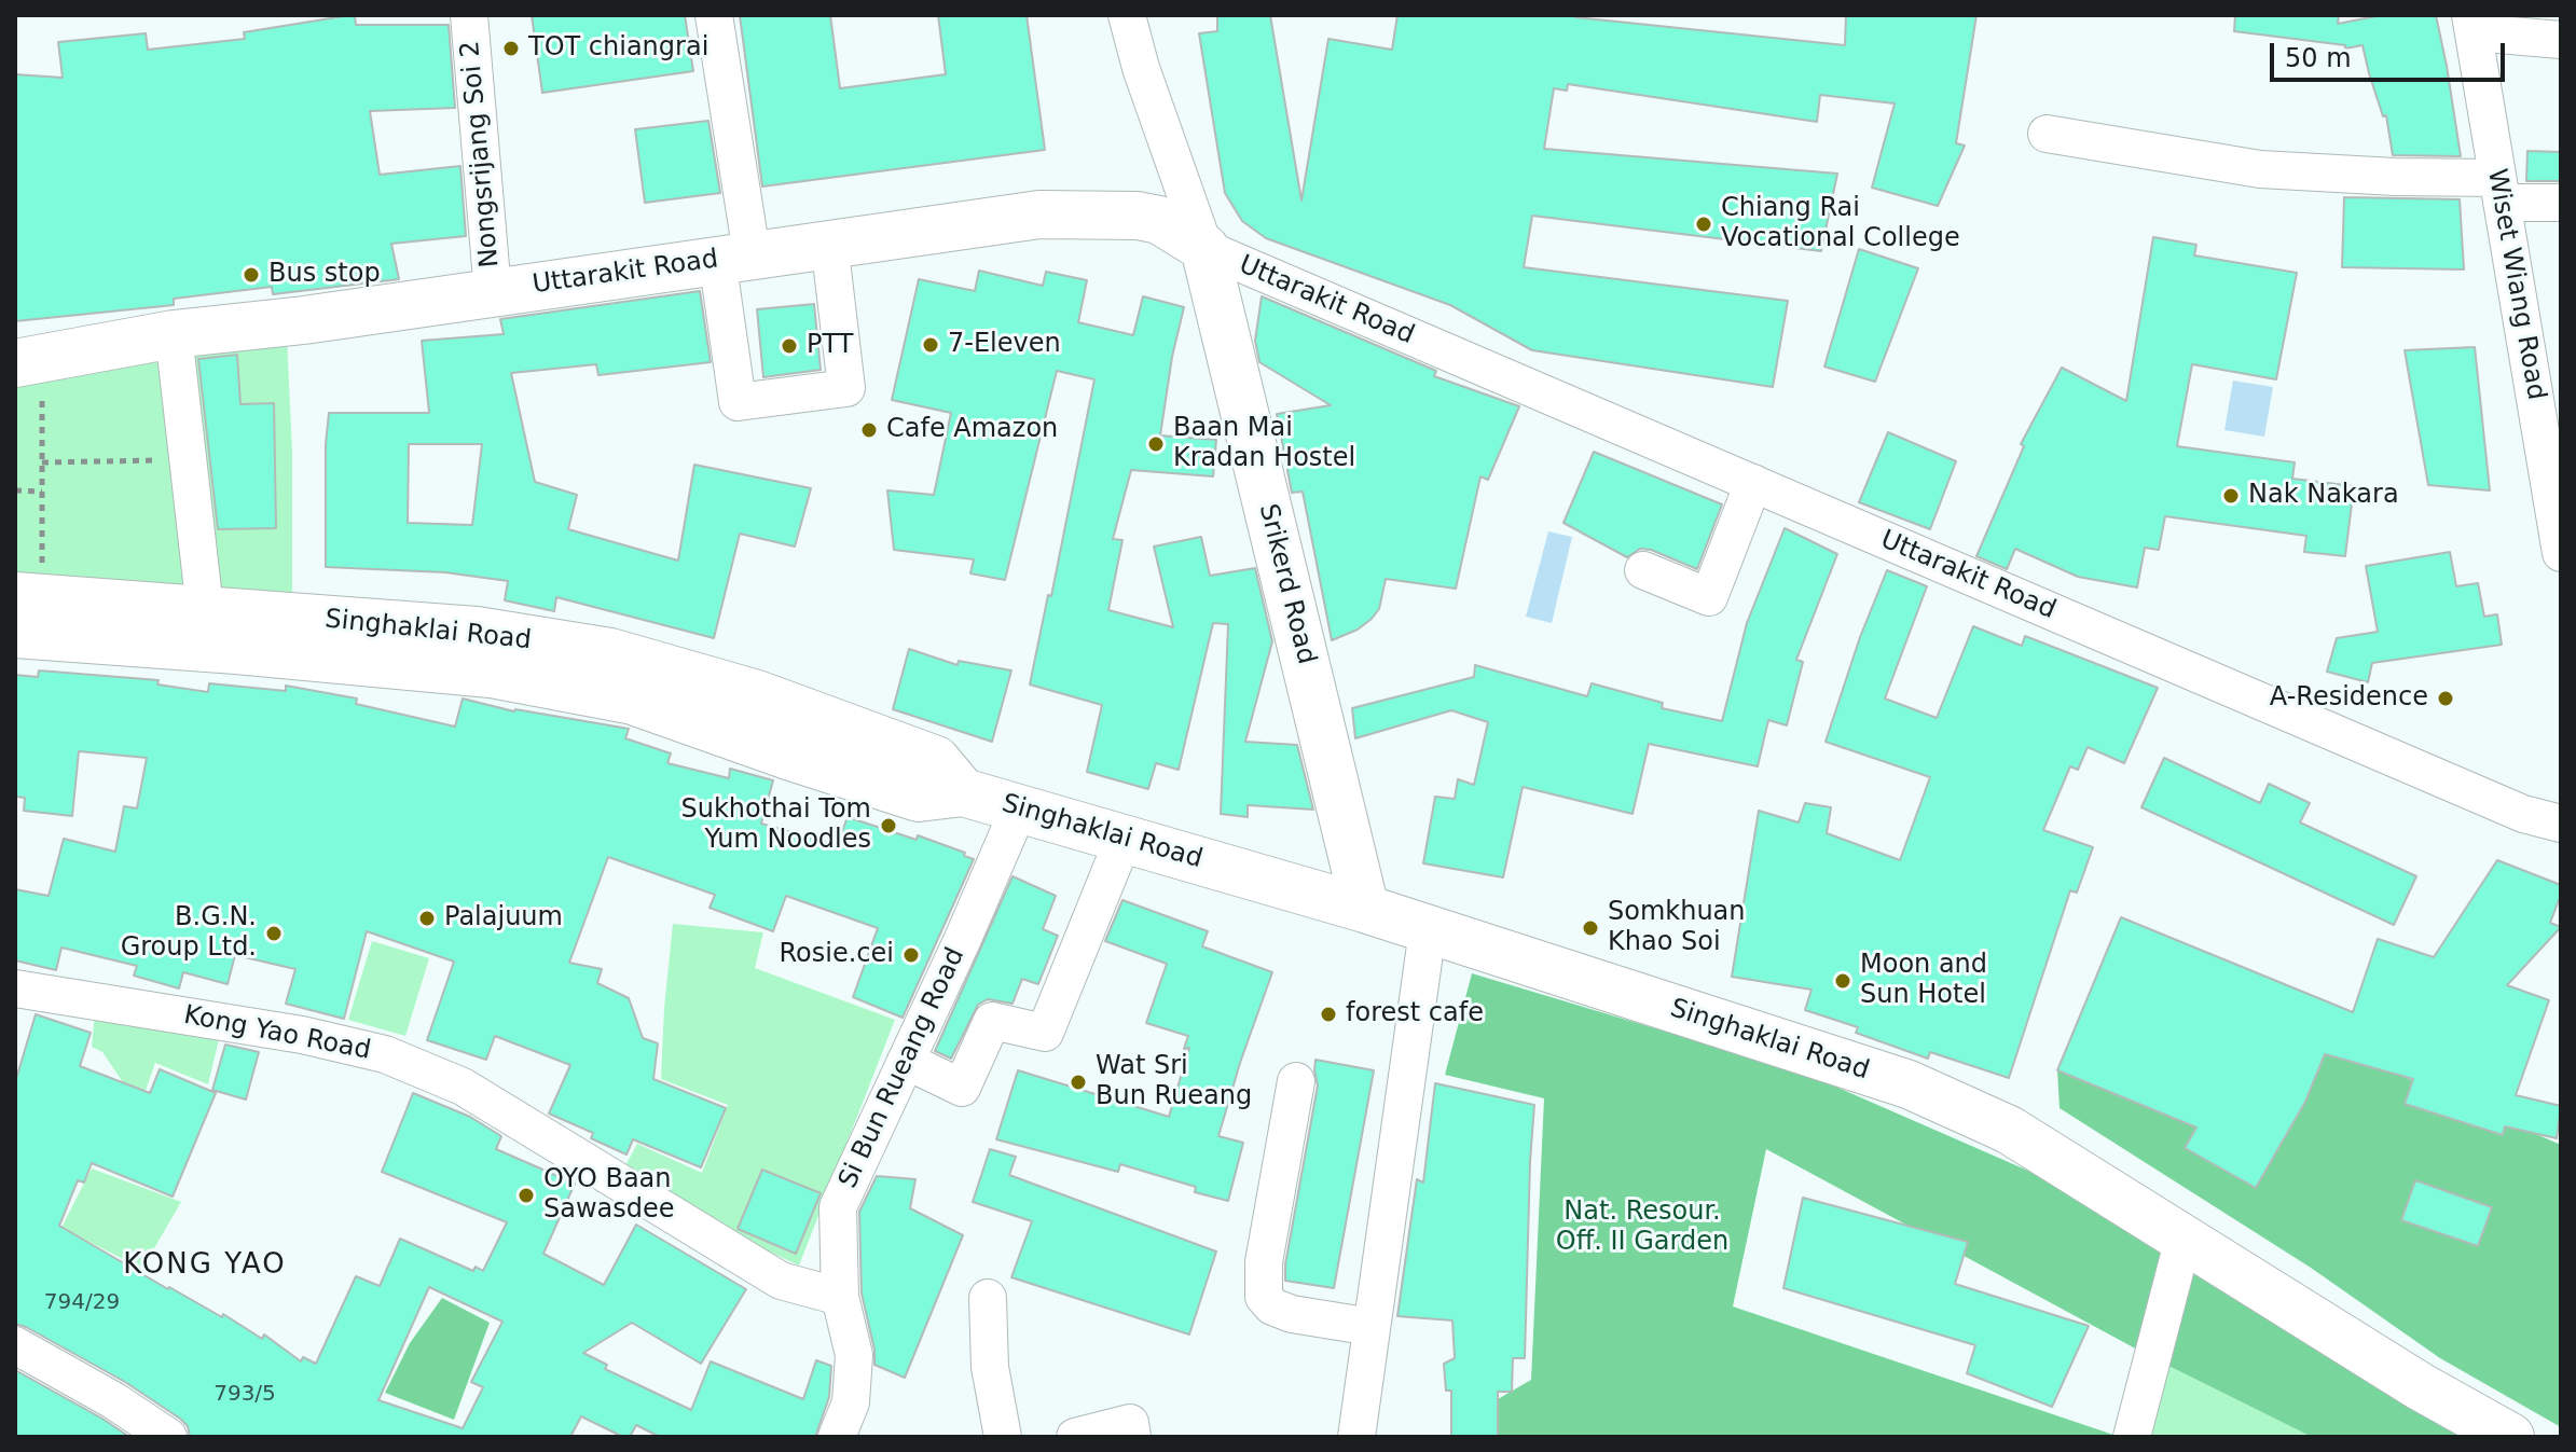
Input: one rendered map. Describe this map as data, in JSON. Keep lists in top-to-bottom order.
{
  "streets": {
    "main road": ["Uttarakit Road", "Srikerd Road", "Singhaklai Road"],
    "street": [
      "Nongsrijang Soi 2",
      "Wiset Wiang Road",
      "Kong Yao Road",
      "Si Bun Rueang Road"
    ]
  },
  "crossings": [
    ["Nongsrijang Soi 2", "Uttarakit Road"],
    ["Uttarakit Road", "Srikerd Road"],
    ["Srikerd Road", "Singhaklai Road"],
    ["Singhaklai Road", "Si Bun Rueang Road"],
    ["Kong Yao Road", "Si Bun Rueang Road"]
  ],
  "districts": ["KONG YAO"],
  "parks": ["Nat. Resour. Off. II Garden"],
  "places": [
    "TOT chiangrai",
    "Chiang Rai Vocational College",
    "Bus stop",
    "7-Eleven",
    "PTT",
    "Cafe Amazon",
    "Baan Mai Kradan Hostel",
    "Nak Nakara",
    "A-Residence",
    "Sukhothai Tom Yum Noodles",
    "Palajuum",
    "Somkhuan Khao Soi",
    "B.G.N. Group Ltd.",
    "Rosie.cei",
    "Moon and Sun Hotel",
    "forest cafe",
    "Wat Sri Bun Rueang",
    "OYO Baan Sawasdee"
  ],
  "house_numbers": ["794/29", "793/5"],
  "scale_bar": "50 m"
}
